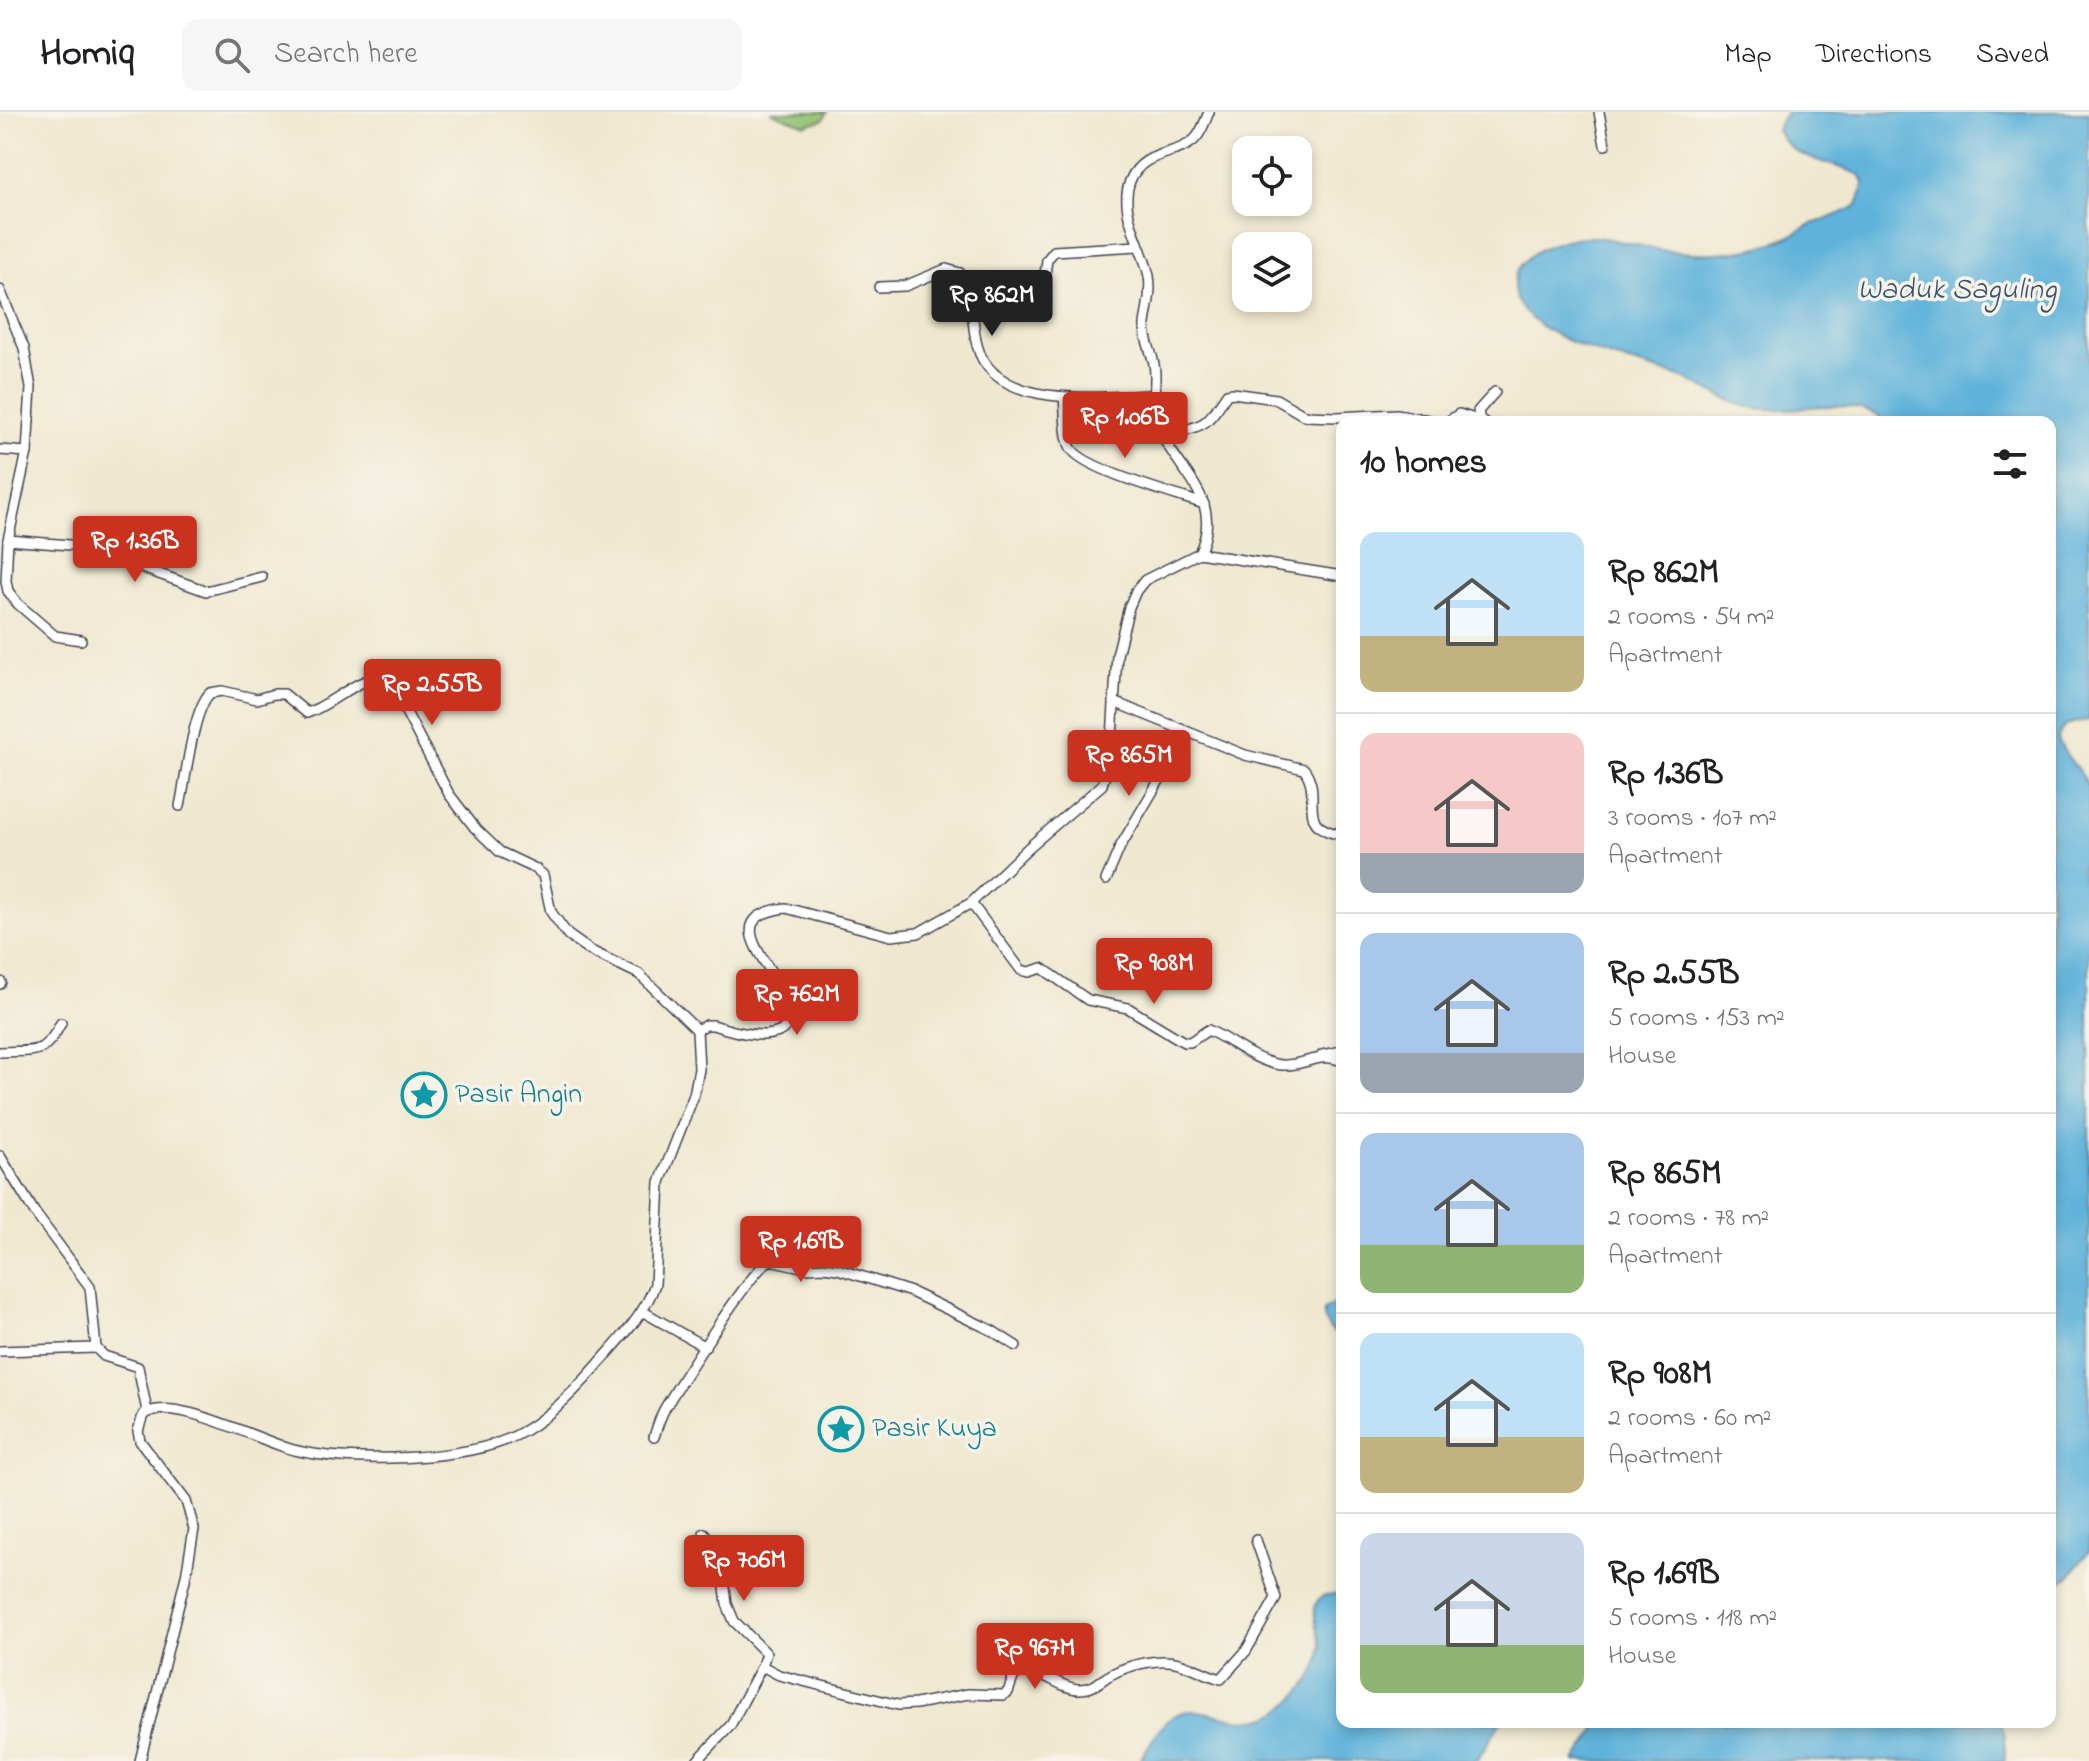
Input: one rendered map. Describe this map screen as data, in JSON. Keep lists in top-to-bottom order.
{
  "water": ["Waduk Saguling"],
  "places": {
    "place": ["Pasir Angin", "Pasir Kuya"]
  },
  "page": {
    "header": "Homiq",
    "search": "Search here",
    "nav": ["Map", "Directions", "Saved"],
    "price": [
      "Rp 862M",
      "Rp 1.06B",
      "Rp 1.36B",
      "Rp 2.55B",
      "Rp 865M",
      "Rp 908M",
      "Rp 762M",
      "Rp 1.69B",
      "Rp 706M",
      "Rp 967M"
    ],
    "heading": "10 homes",
    "list": [
      {
        "name": "Rp 862M",
        "note": "2 rooms · 54 m² · Apartment"
      },
      {
        "name": "Rp 1.36B",
        "note": "3 rooms · 107 m² · Apartment"
      },
      {
        "name": "Rp 2.55B",
        "note": "5 rooms · 153 m² · House"
      },
      {
        "name": "Rp 865M",
        "note": "2 rooms · 78 m² · Apartment"
      },
      {
        "name": "Rp 908M",
        "note": "2 rooms · 60 m² · Apartment"
      },
      {
        "name": "Rp 1.69B",
        "note": "5 rooms · 118 m² · House"
      }
    ]
  }
}
